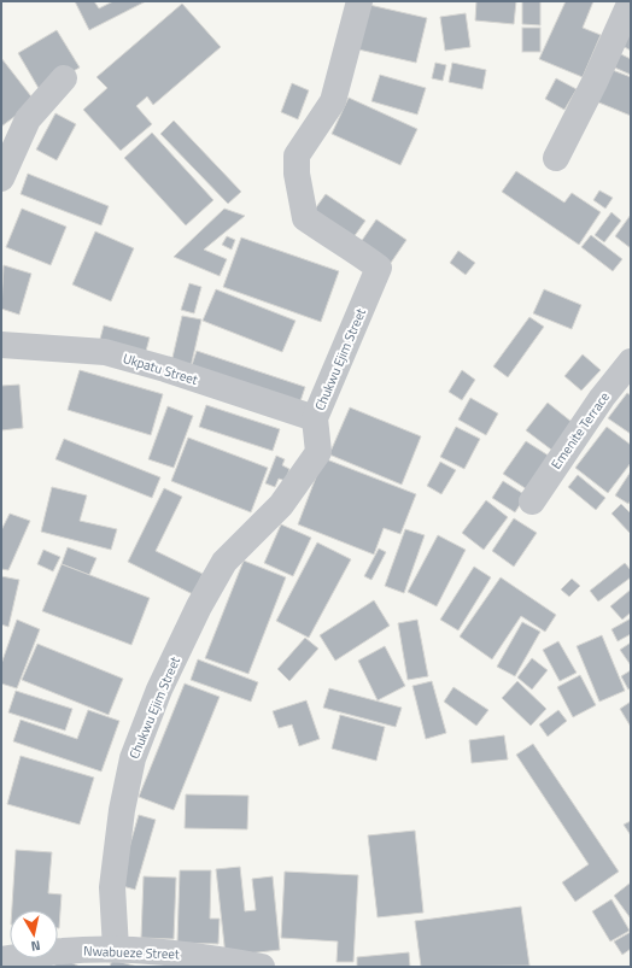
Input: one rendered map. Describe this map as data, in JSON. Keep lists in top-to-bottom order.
{
  "streets": {
    "street": [
      "Chukwu Ejim Street",
      "Ukpatu Street",
      "Emenite Terrace",
      "Nwabueze Street"
    ]
  },
  "crossings": [
    ["Chukwu Ejim Street", "Ukpatu Street"],
    ["Chukwu Ejim Street", "Nwabueze Street"]
  ],
  "north": "bottom"
}
